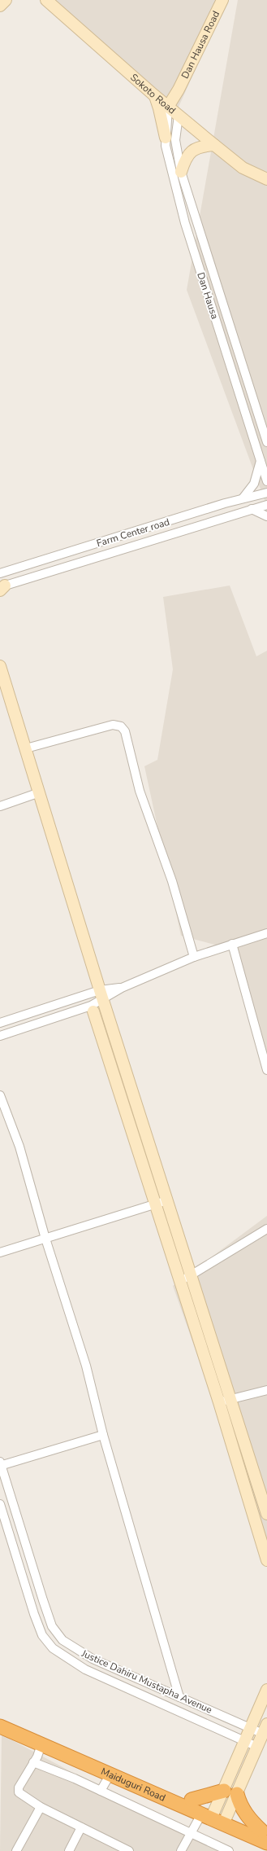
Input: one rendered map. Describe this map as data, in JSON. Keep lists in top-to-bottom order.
{
  "streets": {
    "highway": ["Maiduguri Road"],
    "street": [
      "Dan Hausa Road",
      "Sokoto Road",
      "Dan Hausa",
      "Farm Center road",
      "Justice Dahiru Mustapha Avenue"
    ]
  },
  "crossings": [
    ["Dan Hausa Road", "Sokoto Road"],
    ["Dan Hausa Road", "Dan Hausa"],
    ["Sokoto Road", "Dan Hausa"]
  ]
}
